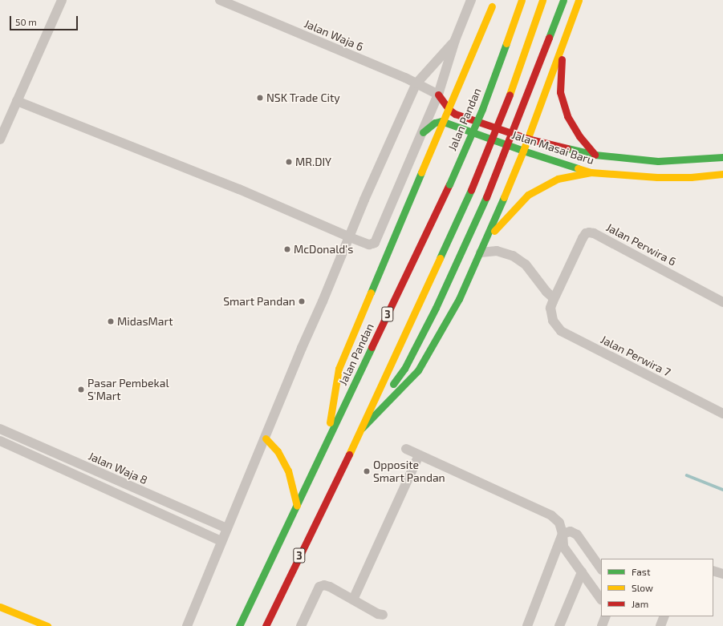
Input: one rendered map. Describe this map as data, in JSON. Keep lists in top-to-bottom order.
{
  "streets": {
    "main road": ["Jalan Pandan", "Jalan Masai Baru", "3"],
    "street": [
      "Jalan Waja 6",
      "Jalan Perwira 6",
      "Jalan Perwira 7",
      "Jalan Waja 8"
    ]
  },
  "crossings": [
    ["Jalan Waja 6", "Jalan Masai Baru"],
    ["Jalan Perwira 6", "Jalan Perwira 7"]
  ],
  "places": [
    "NSK Trade City",
    "MR.DIY",
    "McDonald's",
    "Smart Pandan",
    "MidasMart",
    "Pasar Pembekal S'Mart",
    "Opposite Smart Pandan"
  ],
  "legend": ["Fast", "Slow", "Jam"],
  "scale_bar": "50 m"
}
